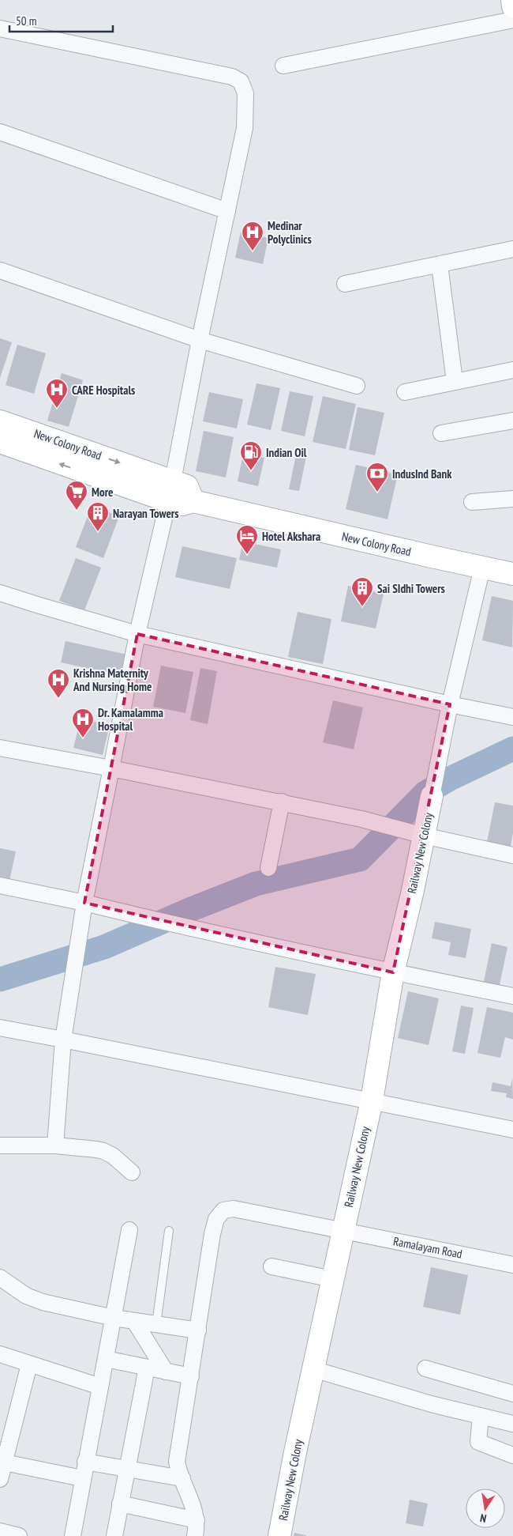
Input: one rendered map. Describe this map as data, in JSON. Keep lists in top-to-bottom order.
{
  "streets": {
    "street": ["New Colony Road", "Railway New Colony", "Ramalayam Road"]
  },
  "crossings": [
    ["Railway New Colony", "Ramalayam Road"]
  ],
  "places": {
    "hospital": [
      "Medinar Polyclinics",
      "CARE Hospitals",
      "Krishna Maternity And Nursing Home",
      "Dr. Kamalamma Hospital"
    ],
    "fuel station": ["Indian Oil"],
    "bank": ["IndusInd Bank"],
    "supermarket": ["More"],
    "building": ["Narayan Towers", "Sai SIdhi Towers"],
    "hotel": ["Hotel Akshara"]
  },
  "scale_bar": "50 m",
  "north": "bottom"
}
